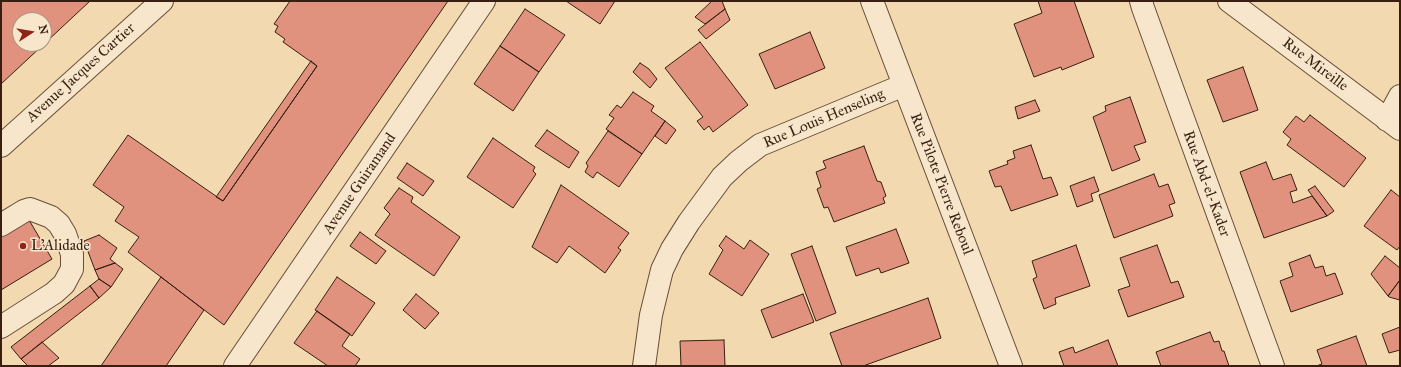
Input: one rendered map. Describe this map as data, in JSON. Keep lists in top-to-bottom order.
{
  "streets": {
    "street": [
      "Rue Mireille",
      "Avenue Jacques Cartier",
      "Rue Louis Henseling",
      "Avenue Guiramand",
      "Rue Pilote Pierre Reboul",
      "Rue Abd-el-Kader"
    ]
  },
  "crossings": [
    ["Rue Louis Henseling", "Rue Pilote Pierre Reboul"]
  ],
  "places": ["L'Alidade"],
  "north": "right"
}
